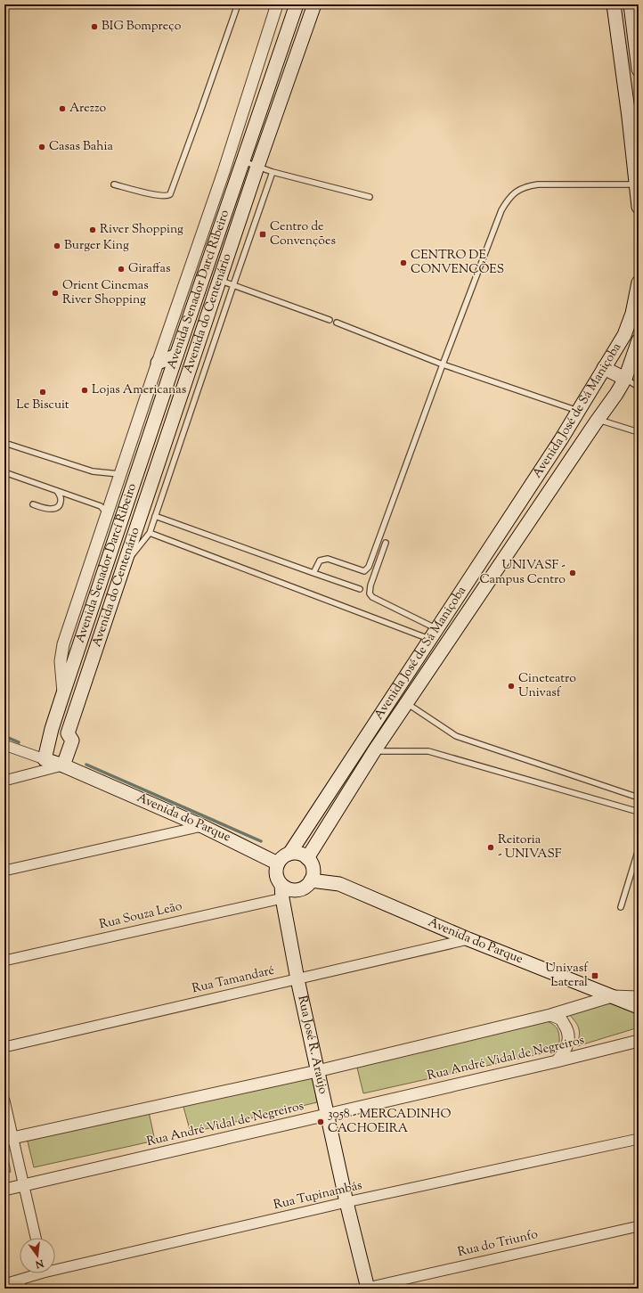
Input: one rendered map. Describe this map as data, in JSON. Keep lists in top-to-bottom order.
{
  "streets": {
    "main road": [
      "Avenida Senador Darcí Ribeiro",
      "Avenida do Centenário",
      "Avenida José de Sá Maniçoba",
      "Avenida do Parque",
      "Rua José R. Araújo"
    ],
    "street": [
      "Rua Souza Leão",
      "Rua Tamandaré",
      "Rua André Vidal de Negreiros",
      "Rua Tupinambás",
      "Rua do Triunfo"
    ]
  },
  "crossings": [
    ["Avenida Senador Darcí Ribeiro", "Avenida do Parque"],
    ["Avenida do Centenário", "Avenida do Parque"],
    ["Avenida José de Sá Maniçoba", "Avenida do Parque"],
    ["Avenida José de Sá Maniçoba", "Rua José R. Araújo"],
    ["Avenida do Parque", "Rua Tamandaré"],
    ["Avenida do Parque", "Rua José R. Araújo"],
    ["Rua Souza Leão", "Rua José R. Araújo"],
    ["Rua Tamandaré", "Rua José R. Araújo"],
    ["Rua José R. Araújo", "Rua André Vidal de Negreiros"],
    ["Rua José R. Araújo", "Rua Tupinambás"],
    ["Rua José R. Araújo", "Rua do Triunfo"]
  ],
  "places": {
    "other": [
      "BIG Bompreço",
      "Arezzo",
      "Casas Bahia",
      "River Shopping",
      "Burger King",
      "CENTRO DE CONVENÇÕES",
      "Giraffas",
      "Orient Cinemas River Shopping",
      "Lojas Americanas",
      "Le Biscuit",
      "UNIVASF - Campus Centro",
      "Cineteatro Univasf",
      "Reitoria - UNIVASF",
      "3058 - MERCADINHO CACHOEIRA"
    ],
    "transit": ["Centro de Convenções", "Univasf Lateral"]
  },
  "north": "bottom"
}
